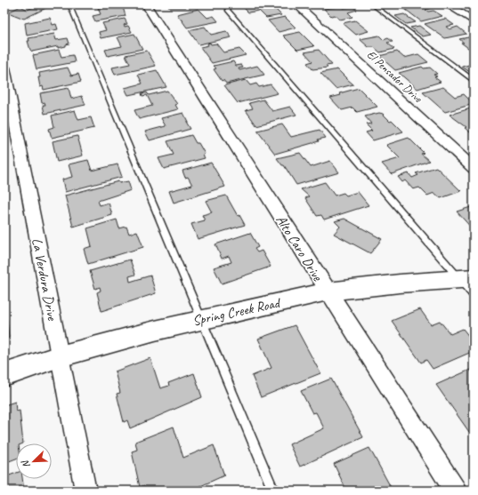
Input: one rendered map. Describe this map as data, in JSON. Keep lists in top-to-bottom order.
{
  "streets": {
    "street": [
      "El Pensador Drive",
      "Alto Caro Drive",
      "La Verdura Drive",
      "Spring Creek Road"
    ]
  },
  "crossings": [
    ["Alto Caro Drive", "Spring Creek Road"],
    ["La Verdura Drive", "Spring Creek Road"]
  ],
  "north": "bottom left"
}
